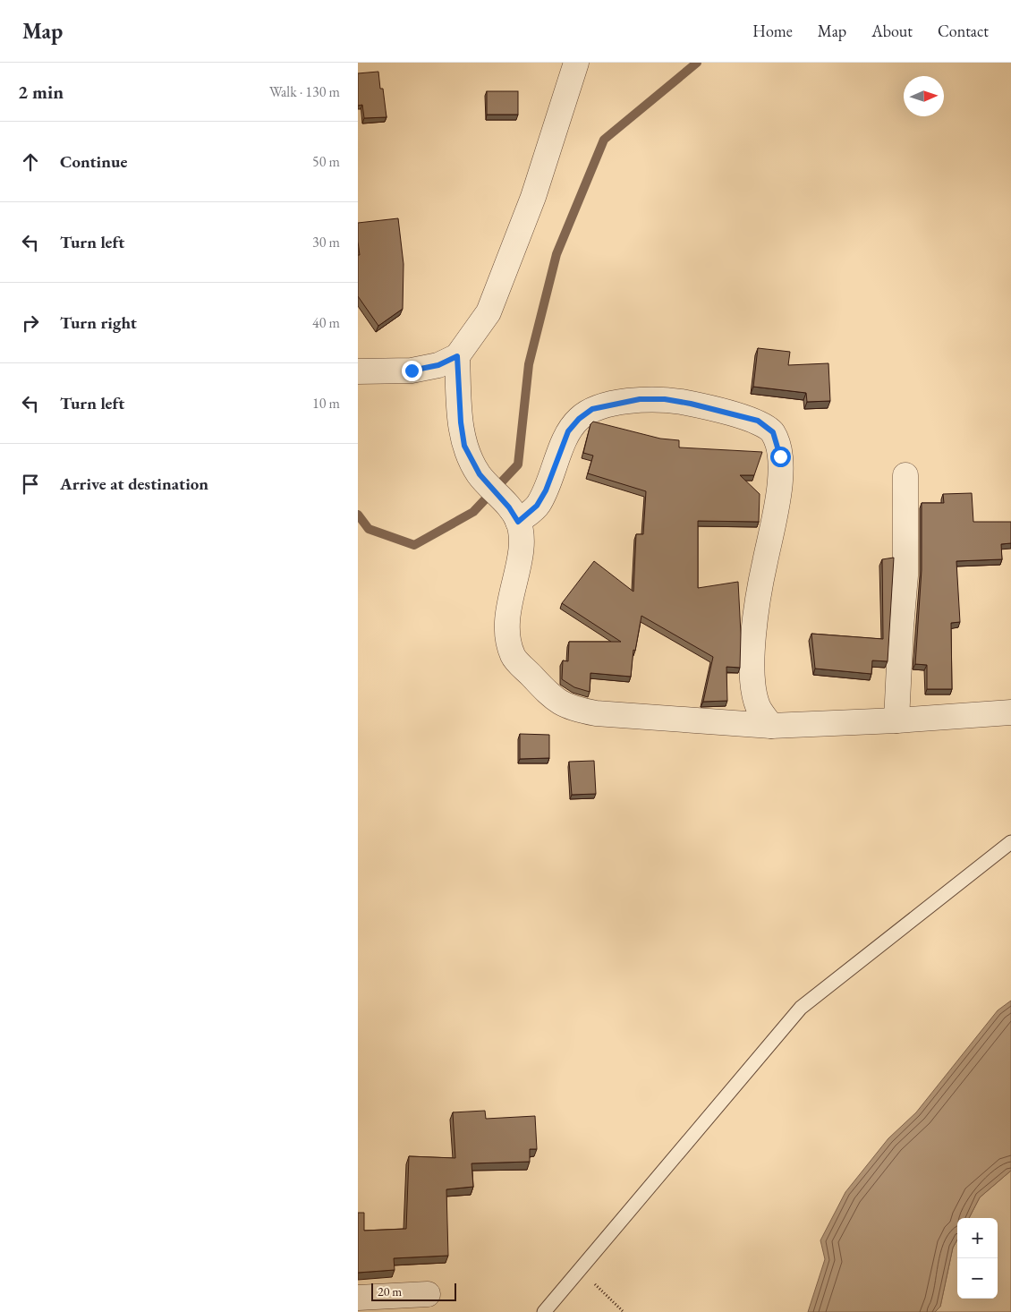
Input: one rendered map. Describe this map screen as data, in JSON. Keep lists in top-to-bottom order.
{
  "scale_bar": "20 m",
  "north": "right",
  "page": {
    "header": "Map",
    "nav": [
      "Home",
      "Map",
      "About",
      "Contact"
    ],
    "heading": ["2 min", "Walk · 130 m"],
    "list": [
      ["Continue", "50 m"],
      ["Turn left", "30 m"],
      ["Turn right", "40 m"],
      ["Turn left", "10 m"],
      "Arrive at destination"
    ],
    "map_buttons": ["+", "−"],
    "scale": "20 m"
  }
}
